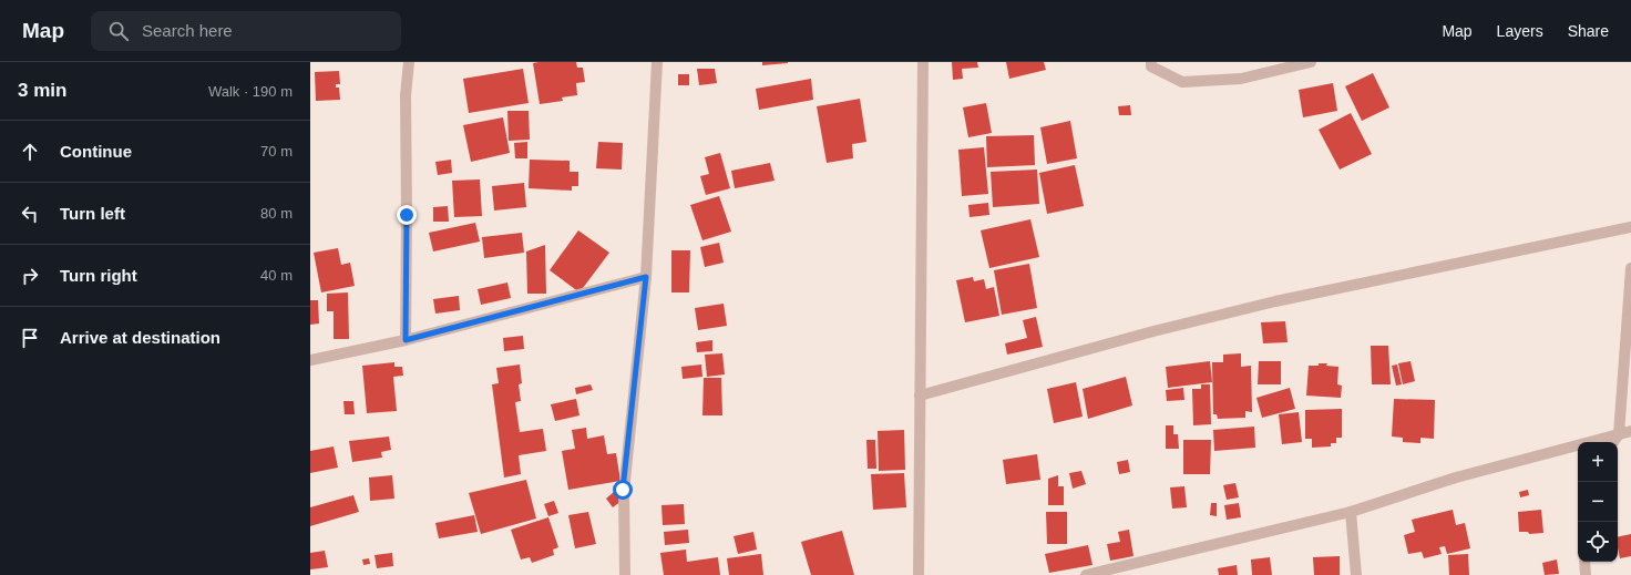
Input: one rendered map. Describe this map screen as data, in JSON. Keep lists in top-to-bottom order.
{
  "page": {
    "header": "Map",
    "search": "Search here",
    "nav": ["Map", "Layers", "Share"],
    "heading": ["3 min", "Walk · 190 m"],
    "list": [
      ["Continue", "70 m"],
      ["Turn left", "80 m"],
      ["Turn right", "40 m"],
      "Arrive at destination"
    ],
    "map_buttons": ["+", "−"]
  }
}
